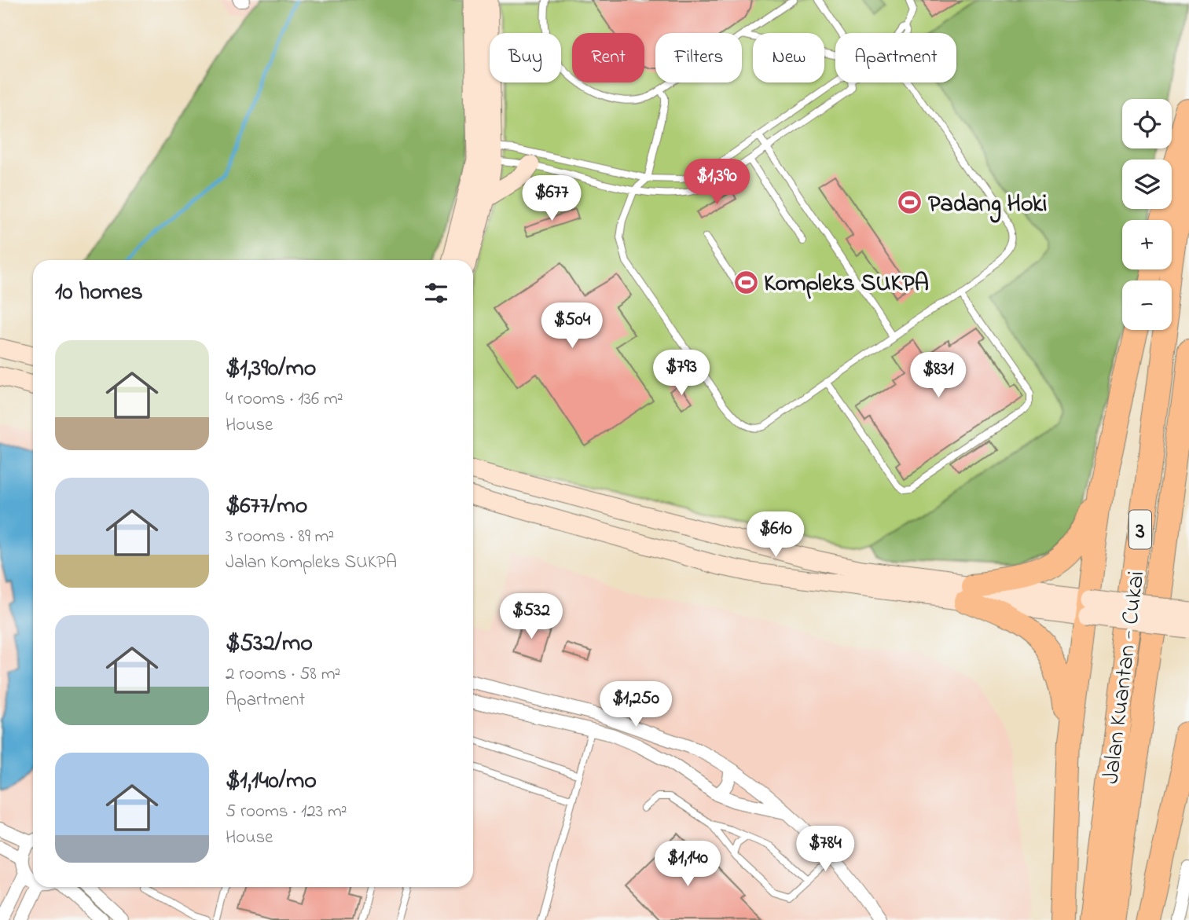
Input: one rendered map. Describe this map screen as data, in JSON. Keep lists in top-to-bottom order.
{
  "streets": {
    "highway": ["3", "Jalan Kuantan - Cukai"]
  },
  "places": {
    "sports": ["Padang Hoki", "Kompleks SUKPA"]
  },
  "page": {
    "chip": [
      "Buy",
      "Rent",
      "Filters",
      "New",
      "Apartment"
    ],
    "map_buttons": ["+", "−"],
    "price": [
      "$1,390",
      "$677",
      "$504",
      "$793",
      "$831",
      "$610",
      "$532",
      "$1,250",
      "$784",
      "$1,140"
    ],
    "heading": "10 homes",
    "list": [
      {
        "name": "$1,390/mo",
        "note": "4 rooms · 136 m² · House"
      },
      {
        "name": "$677/mo",
        "note": "3 rooms · 89 m² · Jalan Kompleks SUKPA"
      },
      {
        "name": "$532/mo",
        "note": "2 rooms · 58 m² · Apartment"
      },
      {
        "name": "$1,140/mo",
        "note": "5 rooms · 123 m² · House"
      }
    ]
  }
}
